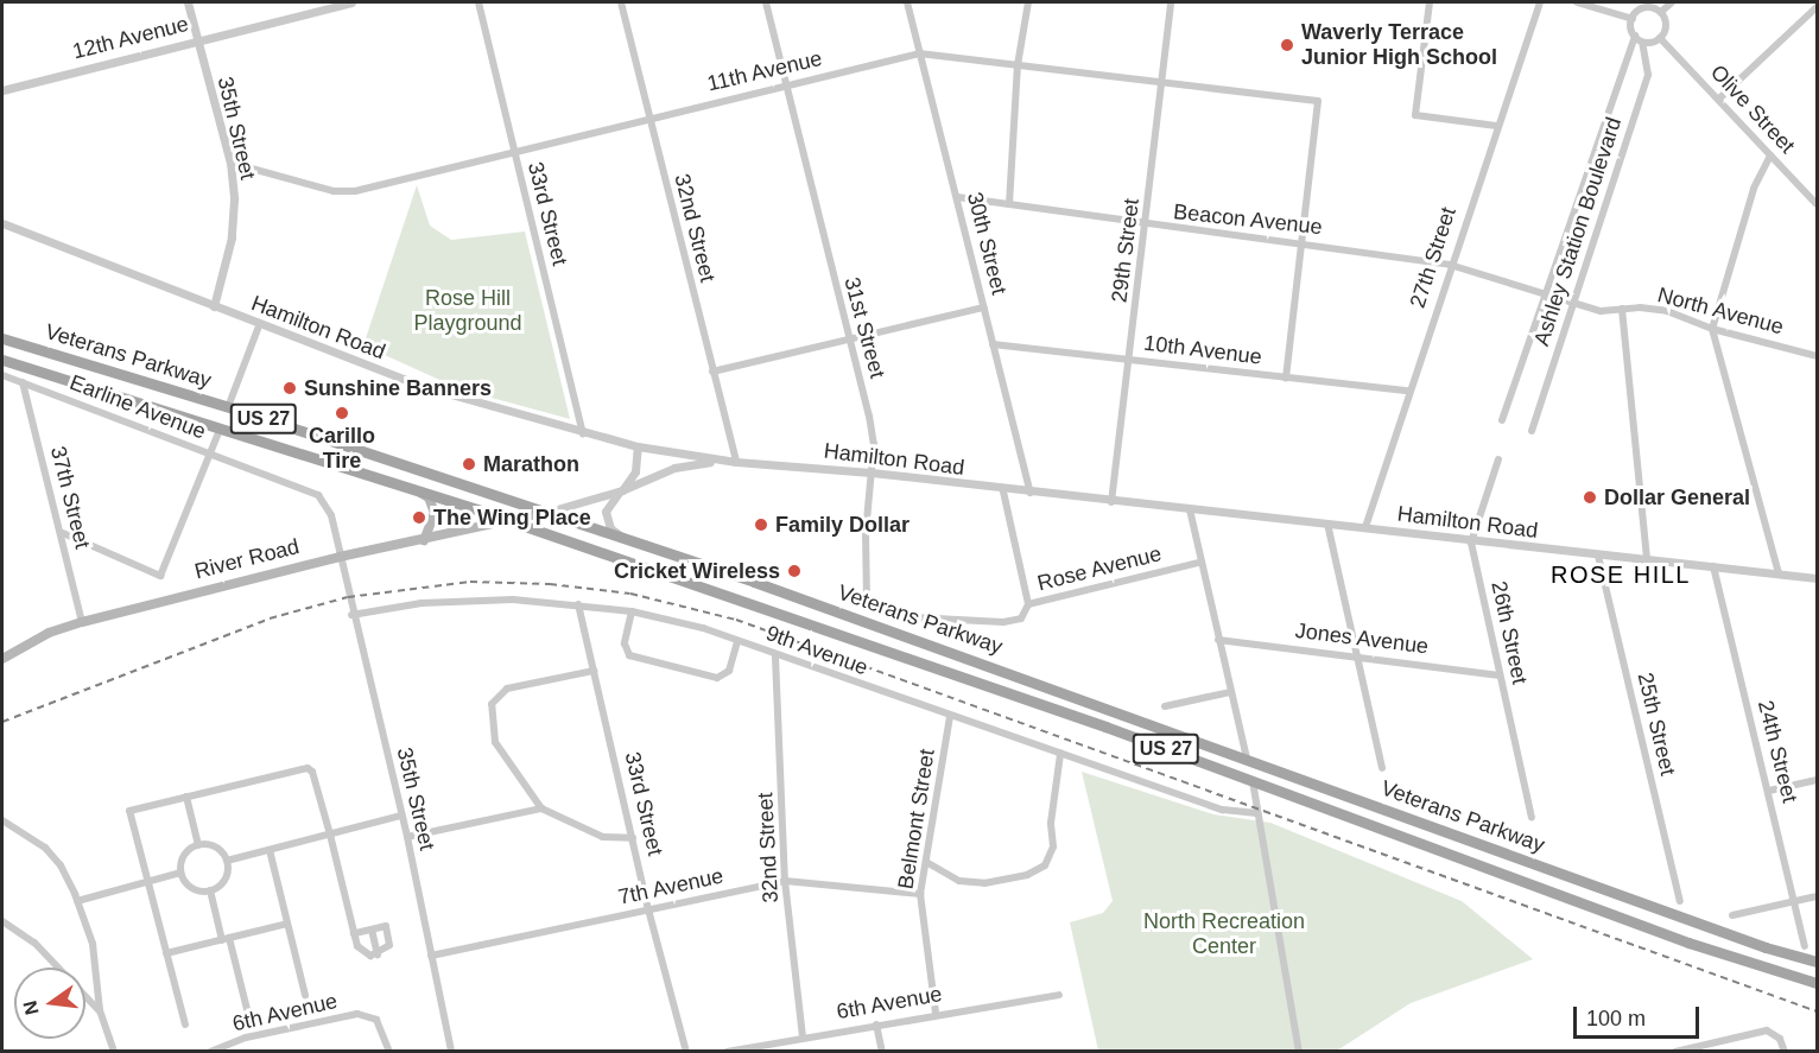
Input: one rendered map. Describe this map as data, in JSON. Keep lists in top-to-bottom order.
{
  "streets": {
    "main road": ["Veterans Parkway", "US 27", "River Road"],
    "street": [
      "12th Avenue",
      "11th Avenue",
      "Olive Street",
      "35th Street",
      "33rd Street",
      "Beacon Avenue",
      "32nd Street",
      "Ashley Station Boulevard",
      "30th Street",
      "29th Street",
      "27th Street",
      "North Avenue",
      "Hamilton Road",
      "31st Street",
      "10th Avenue",
      "Earline Avenue",
      "37th Street",
      "Rose Avenue",
      "26th Street",
      "Jones Avenue",
      "9th Avenue",
      "25th Street",
      "24th Street",
      "Belmont Street",
      "7th Avenue",
      "6th Avenue"
    ]
  },
  "crossings": [
    ["12th Avenue", "35th Street"],
    ["11th Avenue", "35th Street"],
    ["11th Avenue", "33rd Street"],
    ["11th Avenue", "Beacon Avenue"],
    ["11th Avenue", "32nd Street"],
    ["11th Avenue", "30th Street"],
    ["11th Avenue", "29th Street"],
    ["11th Avenue", "31st Street"],
    ["Olive Street", "Ashley Station Boulevard"],
    ["35th Street", "Hamilton Road"],
    ["35th Street", "Earline Avenue"],
    ["35th Street", "River Road"],
    ["35th Street", "9th Avenue"],
    ["35th Street", "7th Avenue"],
    ["33rd Street", "Hamilton Road"],
    ["33rd Street", "9th Avenue"],
    ["33rd Street", "7th Avenue"],
    ["Beacon Avenue", "30th Street"],
    ["Beacon Avenue", "29th Street"],
    ["Beacon Avenue", "27th Street"],
    ["Beacon Avenue", "North Avenue"],
    ["32nd Street", "Hamilton Road"],
    ["32nd Street", "9th Avenue"],
    ["32nd Street", "7th Avenue"],
    ["32nd Street", "6th Avenue"],
    ["Ashley Station Boulevard", "North Avenue"],
    ["30th Street", "Hamilton Road"],
    ["30th Street", "10th Avenue"],
    ["29th Street", "Hamilton Road"],
    ["29th Street", "10th Avenue"],
    ["27th Street", "North Avenue"],
    ["27th Street", "Hamilton Road"],
    ["27th Street", "10th Avenue"],
    ["Hamilton Road", "31st Street"],
    ["Hamilton Road", "26th Street"],
    ["Hamilton Road", "25th Street"],
    ["Hamilton Road", "24th Street"],
    ["31st Street", "Rose Avenue"],
    ["Veterans Parkway", "River Road"],
    ["Earline Avenue", "37th Street"],
    ["Earline Avenue", "River Road"],
    ["37th Street", "River Road"],
    ["26th Street", "Jones Avenue"],
    ["9th Avenue", "Belmont Street"],
    ["Belmont Street", "7th Avenue"],
    ["Belmont Street", "6th Avenue"]
  ],
  "districts": ["ROSE HILL"],
  "parks": ["Rose Hill Playground", "North Recreation Center"],
  "places": [
    "Waverly Terrace Junior High School",
    "Sunshine Banners",
    "Carillo Tire",
    "Marathon",
    "Dollar General",
    "The Wing Place",
    "Family Dollar",
    "Cricket Wireless"
  ],
  "scale_bar": "100 m",
  "north": "left"
}
